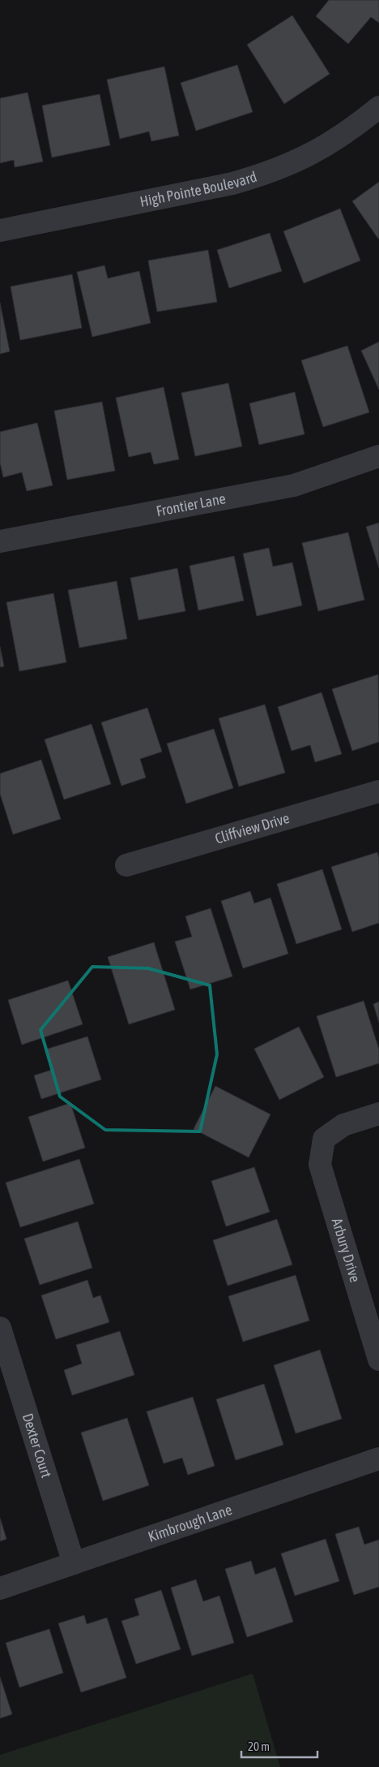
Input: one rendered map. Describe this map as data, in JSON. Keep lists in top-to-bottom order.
{
  "streets": {
    "street": [
      "High Pointe Boulevard",
      "Frontier Lane",
      "Cliffview Drive",
      "Arbury Drive",
      "Dexter Court",
      "Kimbrough Lane"
    ]
  },
  "crossings": [
    ["Dexter Court", "Kimbrough Lane"]
  ],
  "scale_bar": "20 m"
}
